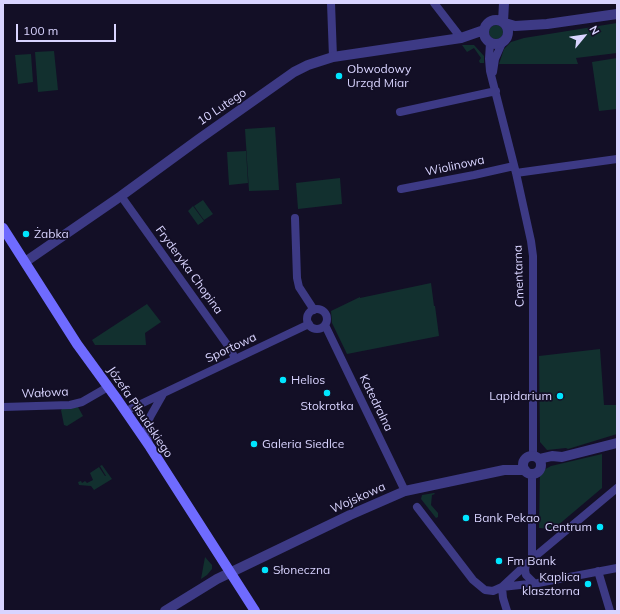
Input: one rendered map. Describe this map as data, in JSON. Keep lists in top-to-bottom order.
{
  "streets": {
    "main road": ["Józefa Piłsudskiego"],
    "street": [
      "10 Lutego",
      "Wiolinowa",
      "Fryderyka Chopina",
      "Cmentarna",
      "Sportowa",
      "Wałowa",
      "Katedralna",
      "Wojskowa"
    ]
  },
  "crossings": [
    ["10 Lutego", "Fryderyka Chopina"],
    ["10 Lutego", "Józefa Piłsudskiego"],
    ["Wiolinowa", "Cmentarna"],
    ["Fryderyka Chopina", "Sportowa"],
    ["Sportowa", "Katedralna"],
    ["Sportowa", "Józefa Piłsudskiego"],
    ["Wałowa", "Józefa Piłsudskiego"],
    ["Katedralna", "Wojskowa"],
    ["Józefa Piłsudskiego", "Wojskowa"]
  ],
  "places": [
    "Obwodowy Urząd Miar",
    "Żabka",
    "Helios",
    "Stokrotka",
    "Lapidarium",
    "Galeria Siedlce",
    "Bank Pekao",
    "Centrum",
    "Fm Bank",
    "Słoneczna",
    "Kaplica klasztorna"
  ],
  "scale_bar": "100 m",
  "north": "top right"
}
